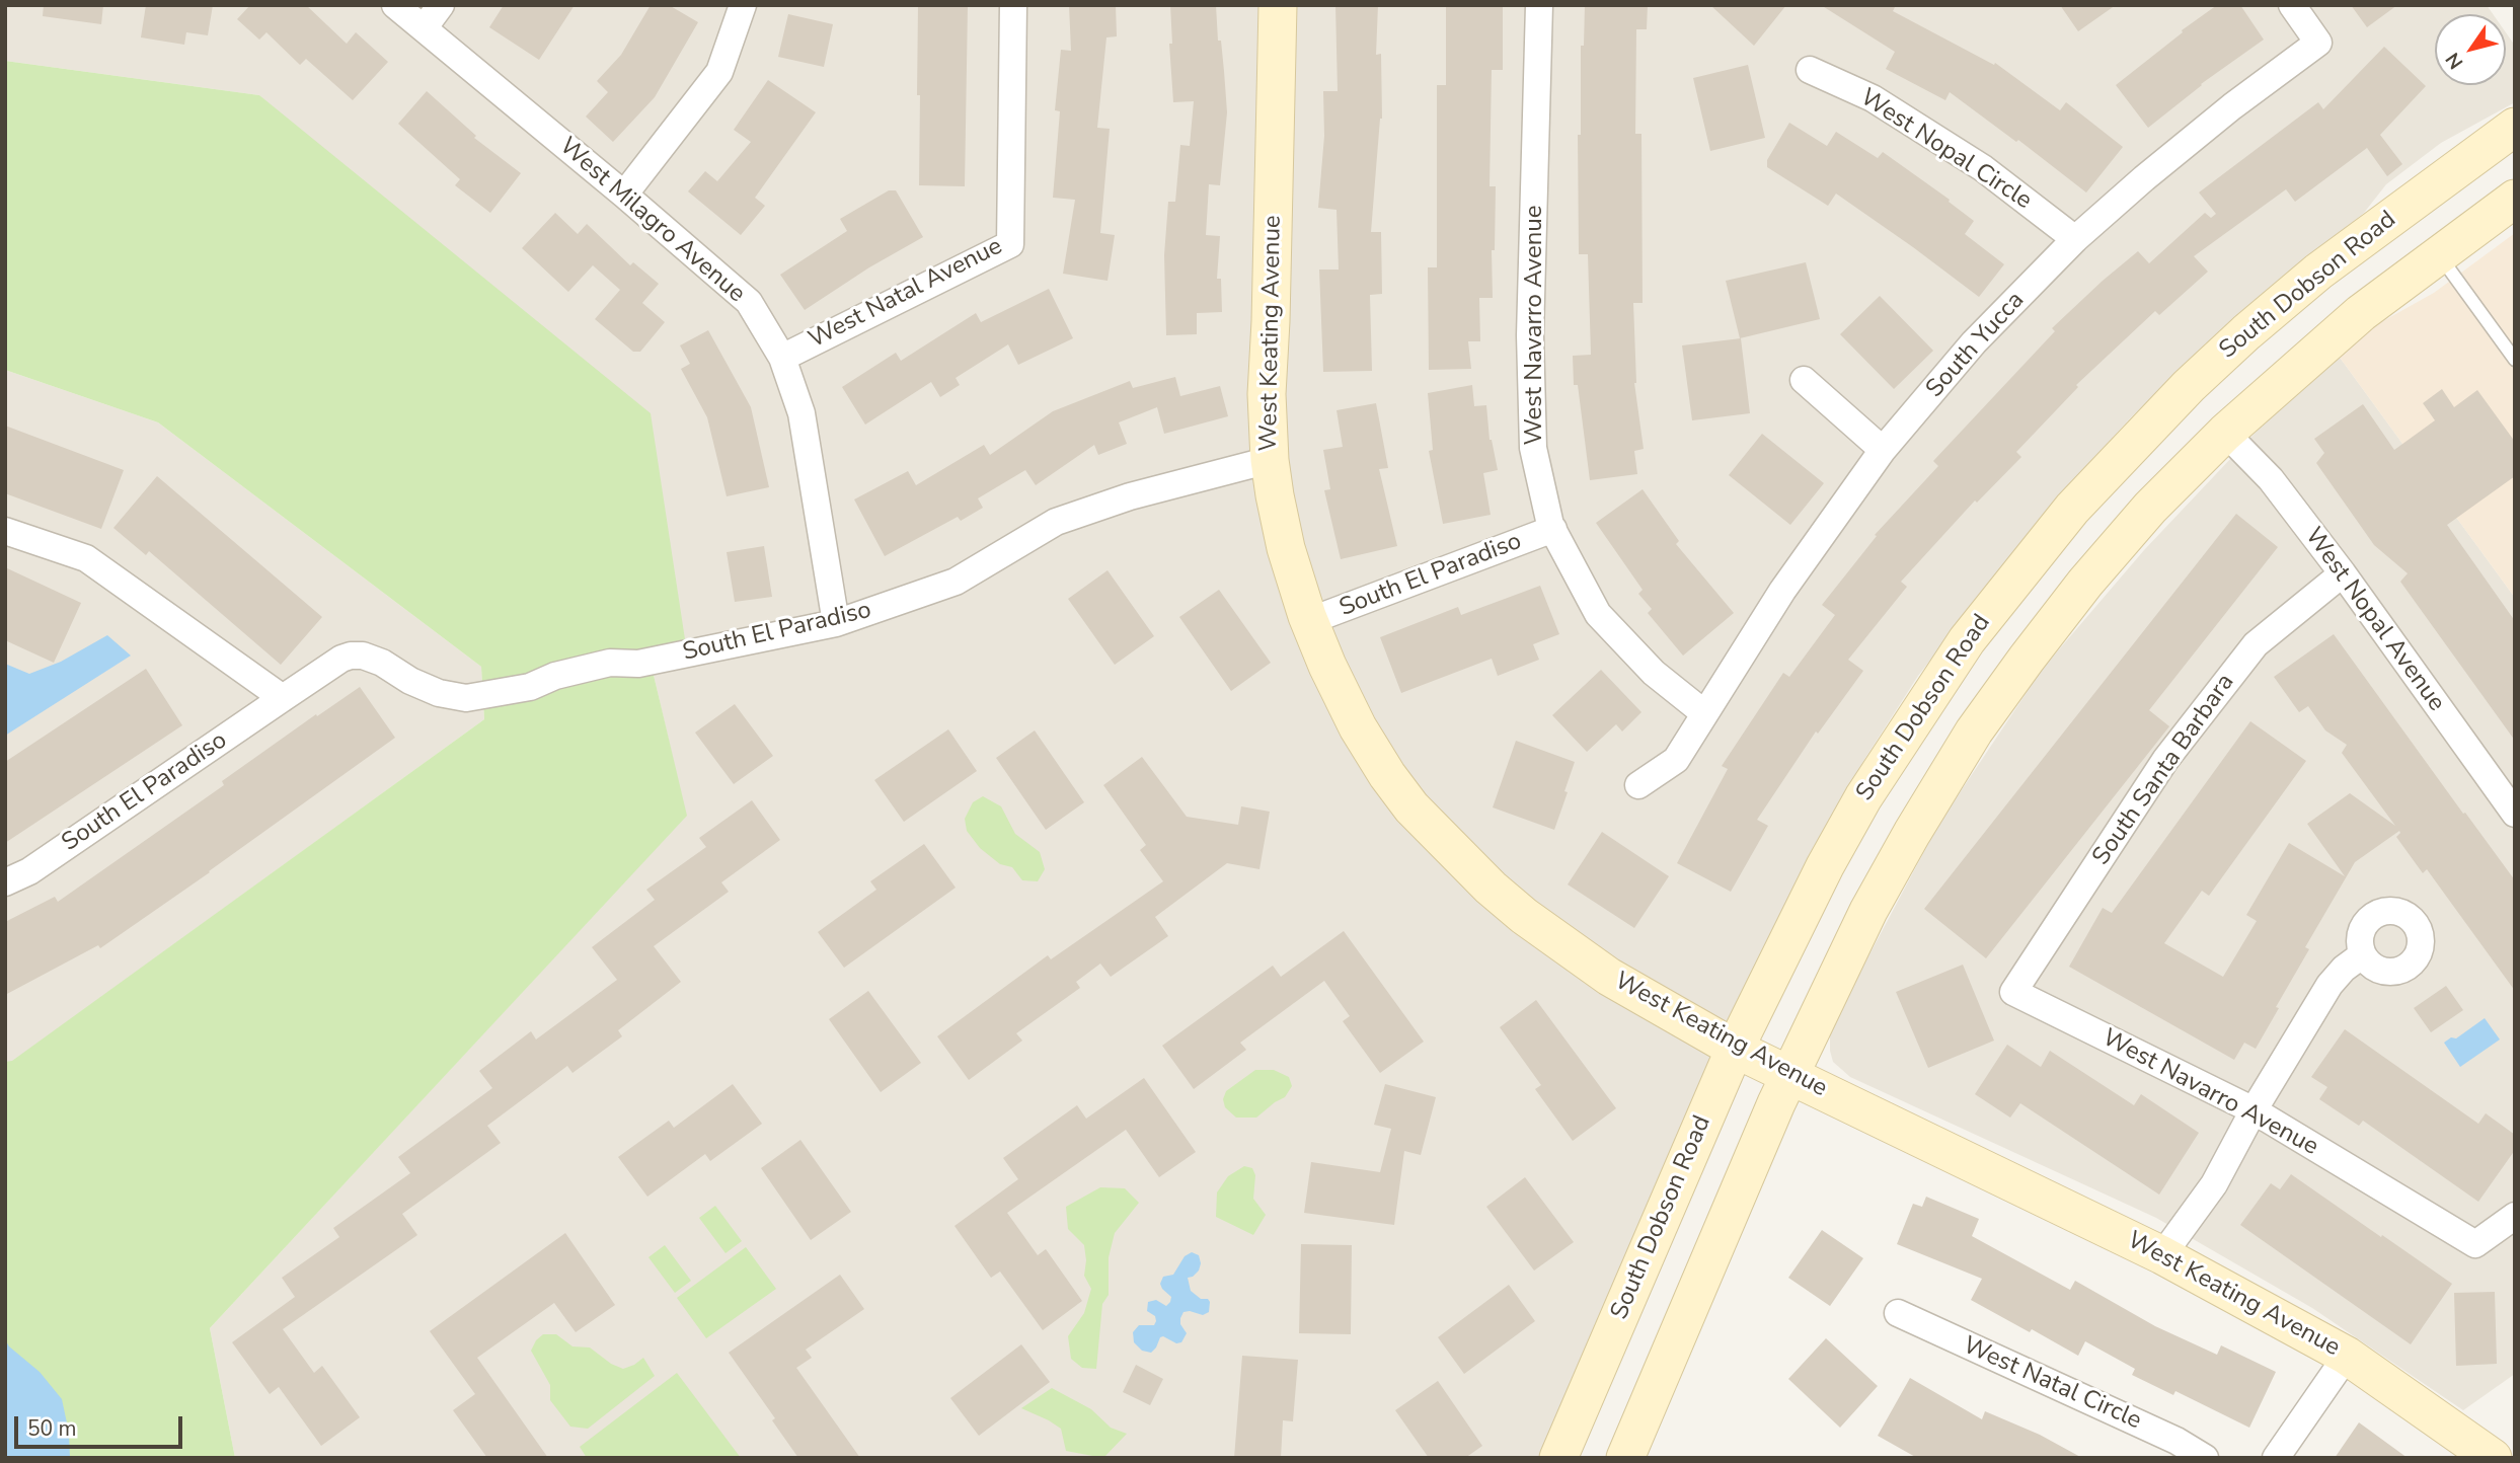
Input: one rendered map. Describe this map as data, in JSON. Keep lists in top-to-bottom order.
{
  "streets": {
    "main road": ["South Dobson Road", "West Keating Avenue"],
    "street": [
      "West Nopal Circle",
      "West Milagro Avenue",
      "West Natal Avenue",
      "West Navarro Avenue",
      "South Yucca",
      "South El Paradiso",
      "West Nopal Avenue",
      "South Santa Barbara",
      "West Natal Circle"
    ]
  },
  "crossings": [
    ["West Nopal Circle", "South Yucca"],
    ["West Milagro Avenue", "West Natal Avenue"],
    ["West Milagro Avenue", "South El Paradiso"],
    ["South Dobson Road", "West Keating Avenue"],
    ["West Navarro Avenue", "South Yucca"],
    ["West Navarro Avenue", "South El Paradiso"],
    ["West Navarro Avenue", "South Santa Barbara"],
    ["West Keating Avenue", "South El Paradiso"],
    ["West Nopal Avenue", "South Santa Barbara"]
  ],
  "scale_bar": "50 m",
  "north": "bottom left"
}
